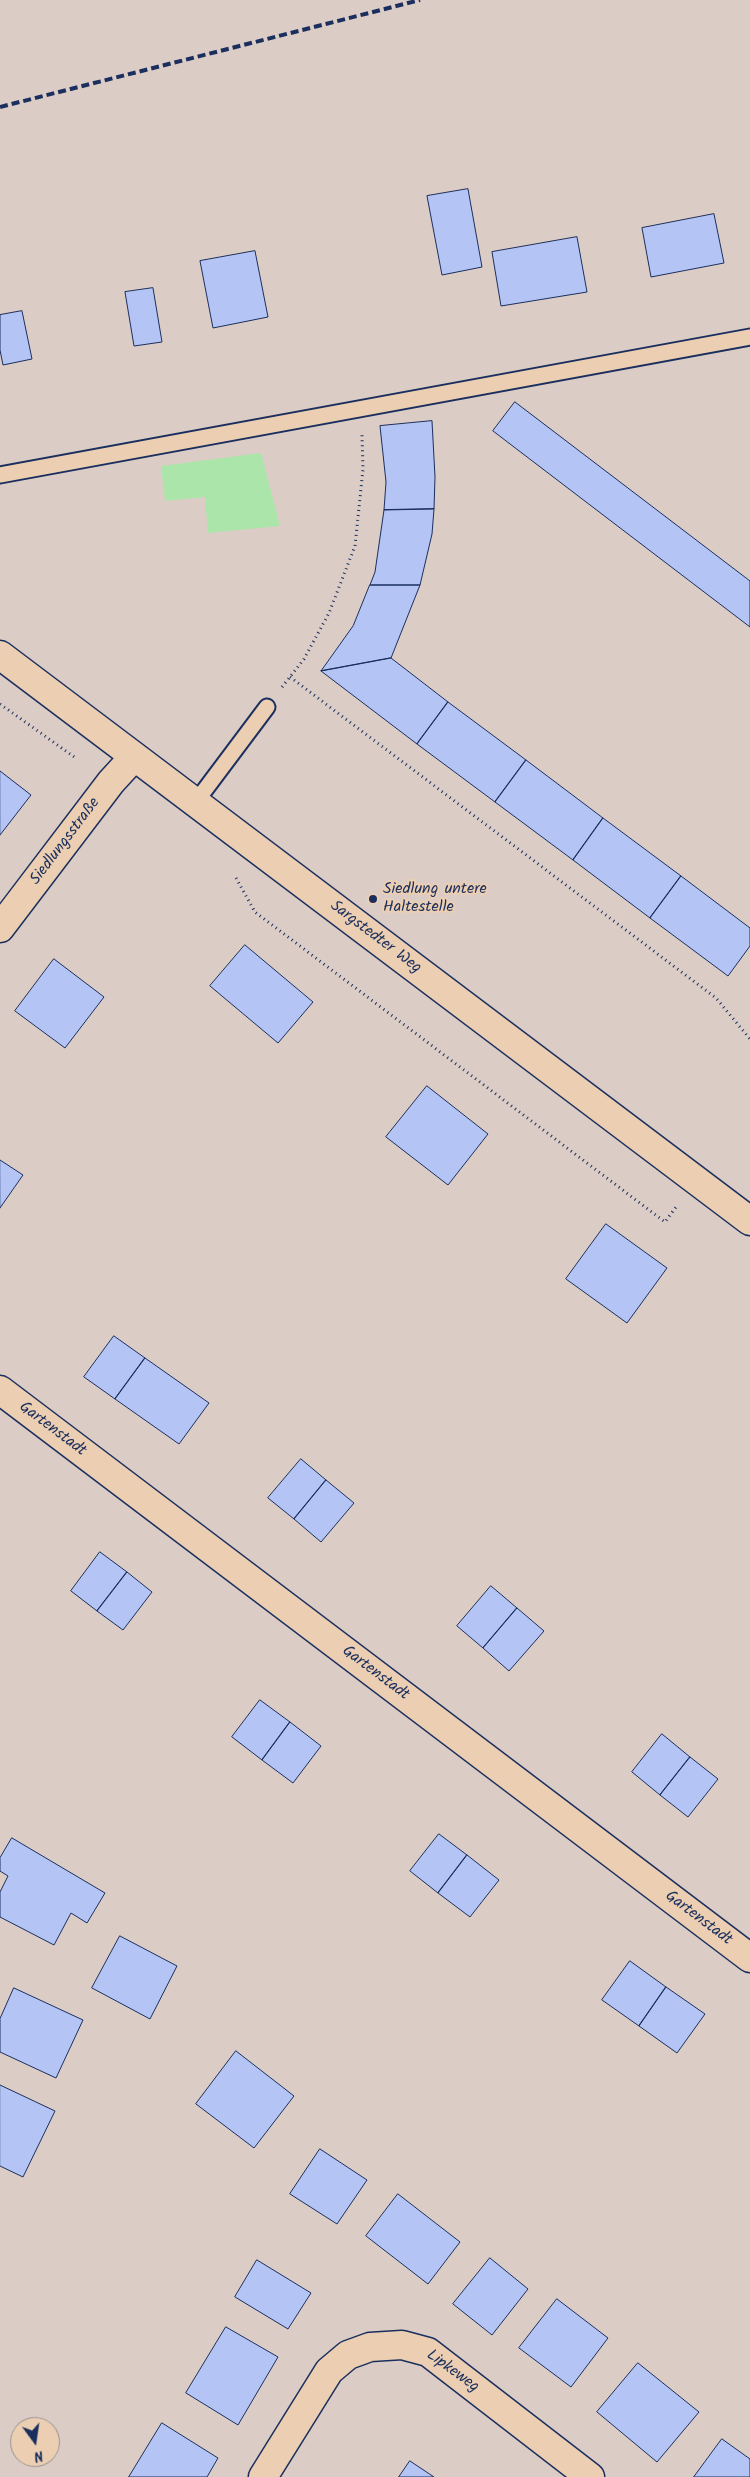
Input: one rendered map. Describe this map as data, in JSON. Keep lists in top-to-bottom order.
{
  "streets": {
    "street": [
      "Siedlungsstraße",
      "Sargstedter Weg",
      "Gartenstadt",
      "Lipkeweg"
    ]
  },
  "crossings": [
    ["Siedlungsstraße", "Sargstedter Weg"]
  ],
  "places": ["Siedlung untere Haltestelle"],
  "north": "bottom"
}
